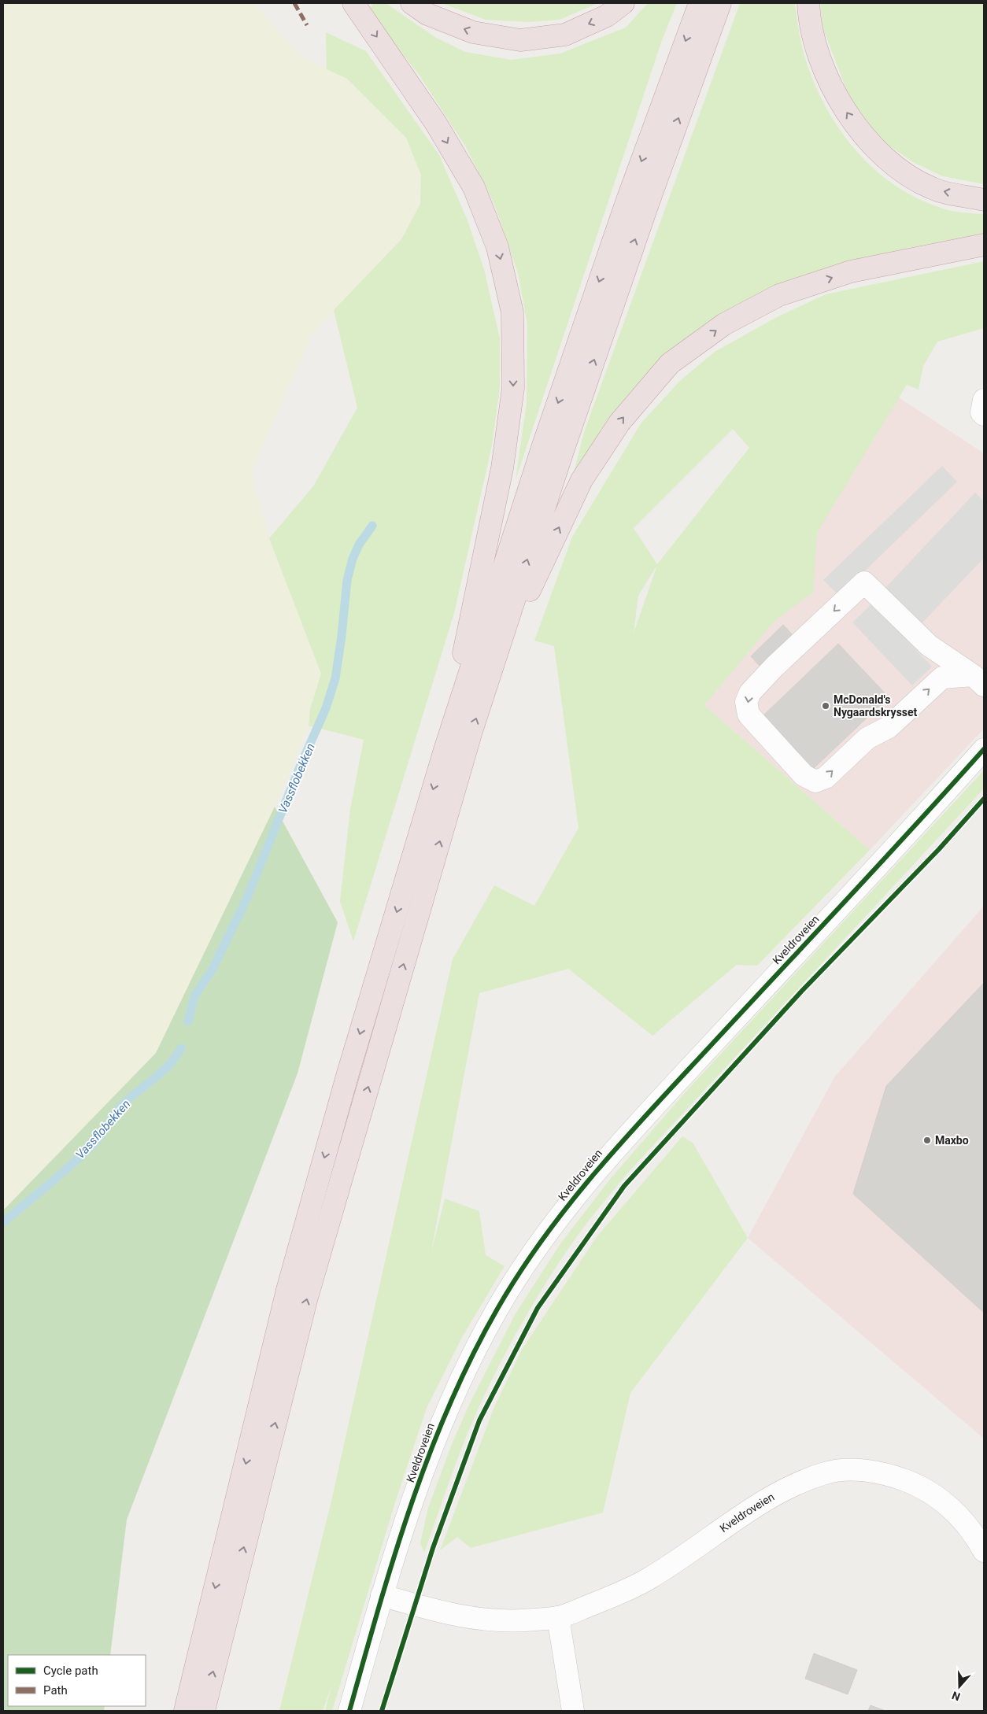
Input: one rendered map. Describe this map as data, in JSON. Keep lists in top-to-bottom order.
{
  "streets": {
    "street": ["Kveldroveien"]
  },
  "water": ["Vassflobekken"],
  "places": ["McDonald's Nygaardskrysset", "Maxbo"],
  "legend": ["Cycle path", "Path"],
  "north": "bottom"
}
